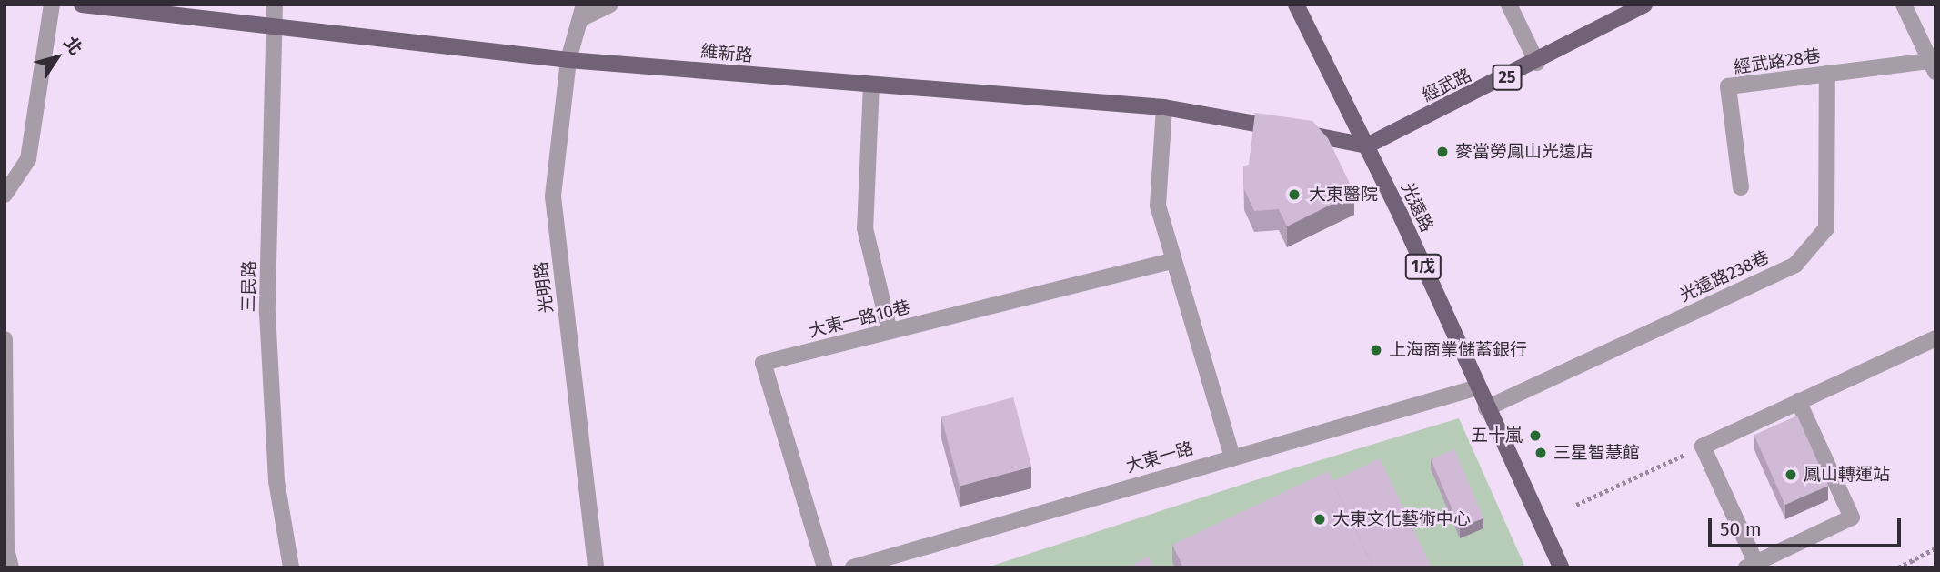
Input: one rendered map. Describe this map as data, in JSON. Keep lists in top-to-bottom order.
{
  "streets": {
    "main road": [
      "維新路",
      "25",
      "經武路",
      "光遠路",
      "1戊"
    ],
    "street": [
      "經武路28巷",
      "光遠路238巷",
      "三民路",
      "光明路",
      "大東一路10巷",
      "大東一路"
    ]
  },
  "crossings": [
    ["維新路", "經武路"],
    ["維新路", "光遠路"],
    ["維新路", "三民路"],
    ["維新路", "光明路"],
    ["經武路28巷", "光遠路238巷"],
    ["經武路", "光遠路"],
    ["光遠路", "光遠路238巷"],
    ["光遠路", "大東一路"]
  ],
  "places": [
    "麥當勞鳳山光遠店",
    "大東醫院",
    "上海商業儲蓄銀行",
    "五十嵐",
    "三星智慧館",
    "鳳山轉運站",
    "大東文化藝術中心"
  ],
  "scale_bar": "50 m",
  "north": "top right"
}
